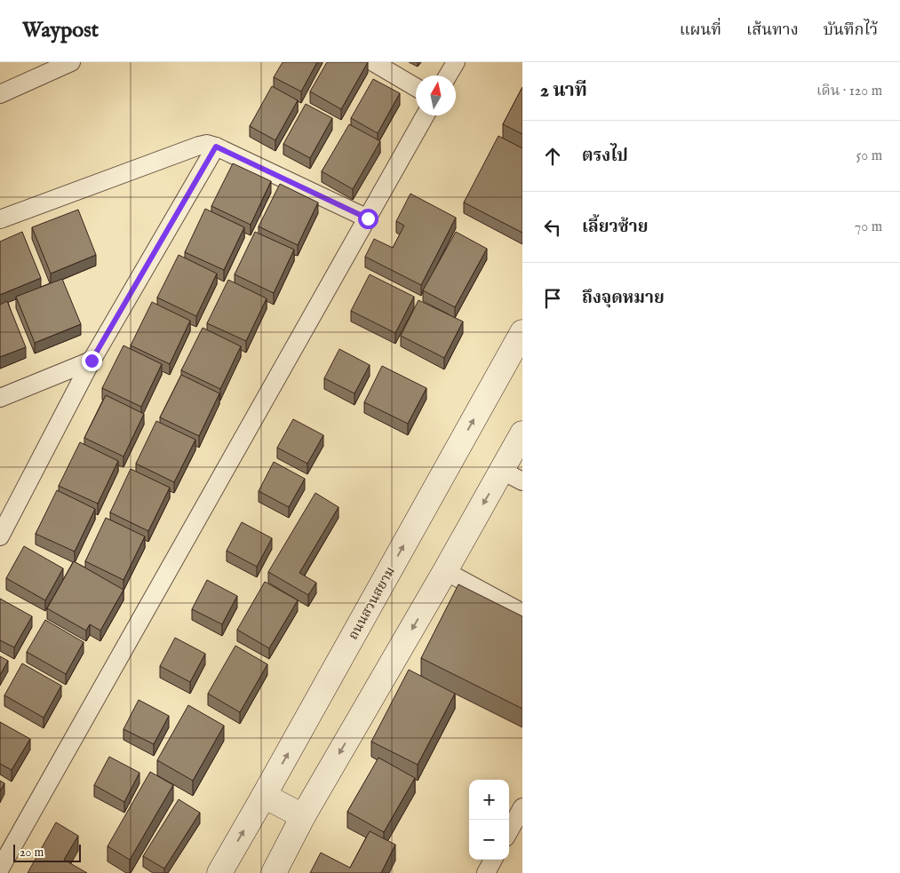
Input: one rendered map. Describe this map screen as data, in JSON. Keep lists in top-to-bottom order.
{
  "streets": {
    "street": ["ถนนสวนสยาม"]
  },
  "scale_bar": "20 m",
  "north": "top",
  "page": {
    "header": "Waypost",
    "nav": ["แผนที่", "เส้นทาง", "บันทึกไว้"],
    "heading": ["2 นาที", "เดิน · 120 m"],
    "list": [
      ["ตรงไป", "50 m"],
      ["เลี้ยวซ้าย", "70 m"],
      "ถึงจุดหมาย"
    ],
    "map_buttons": ["+", "−"],
    "scale": "20 m"
  }
}
